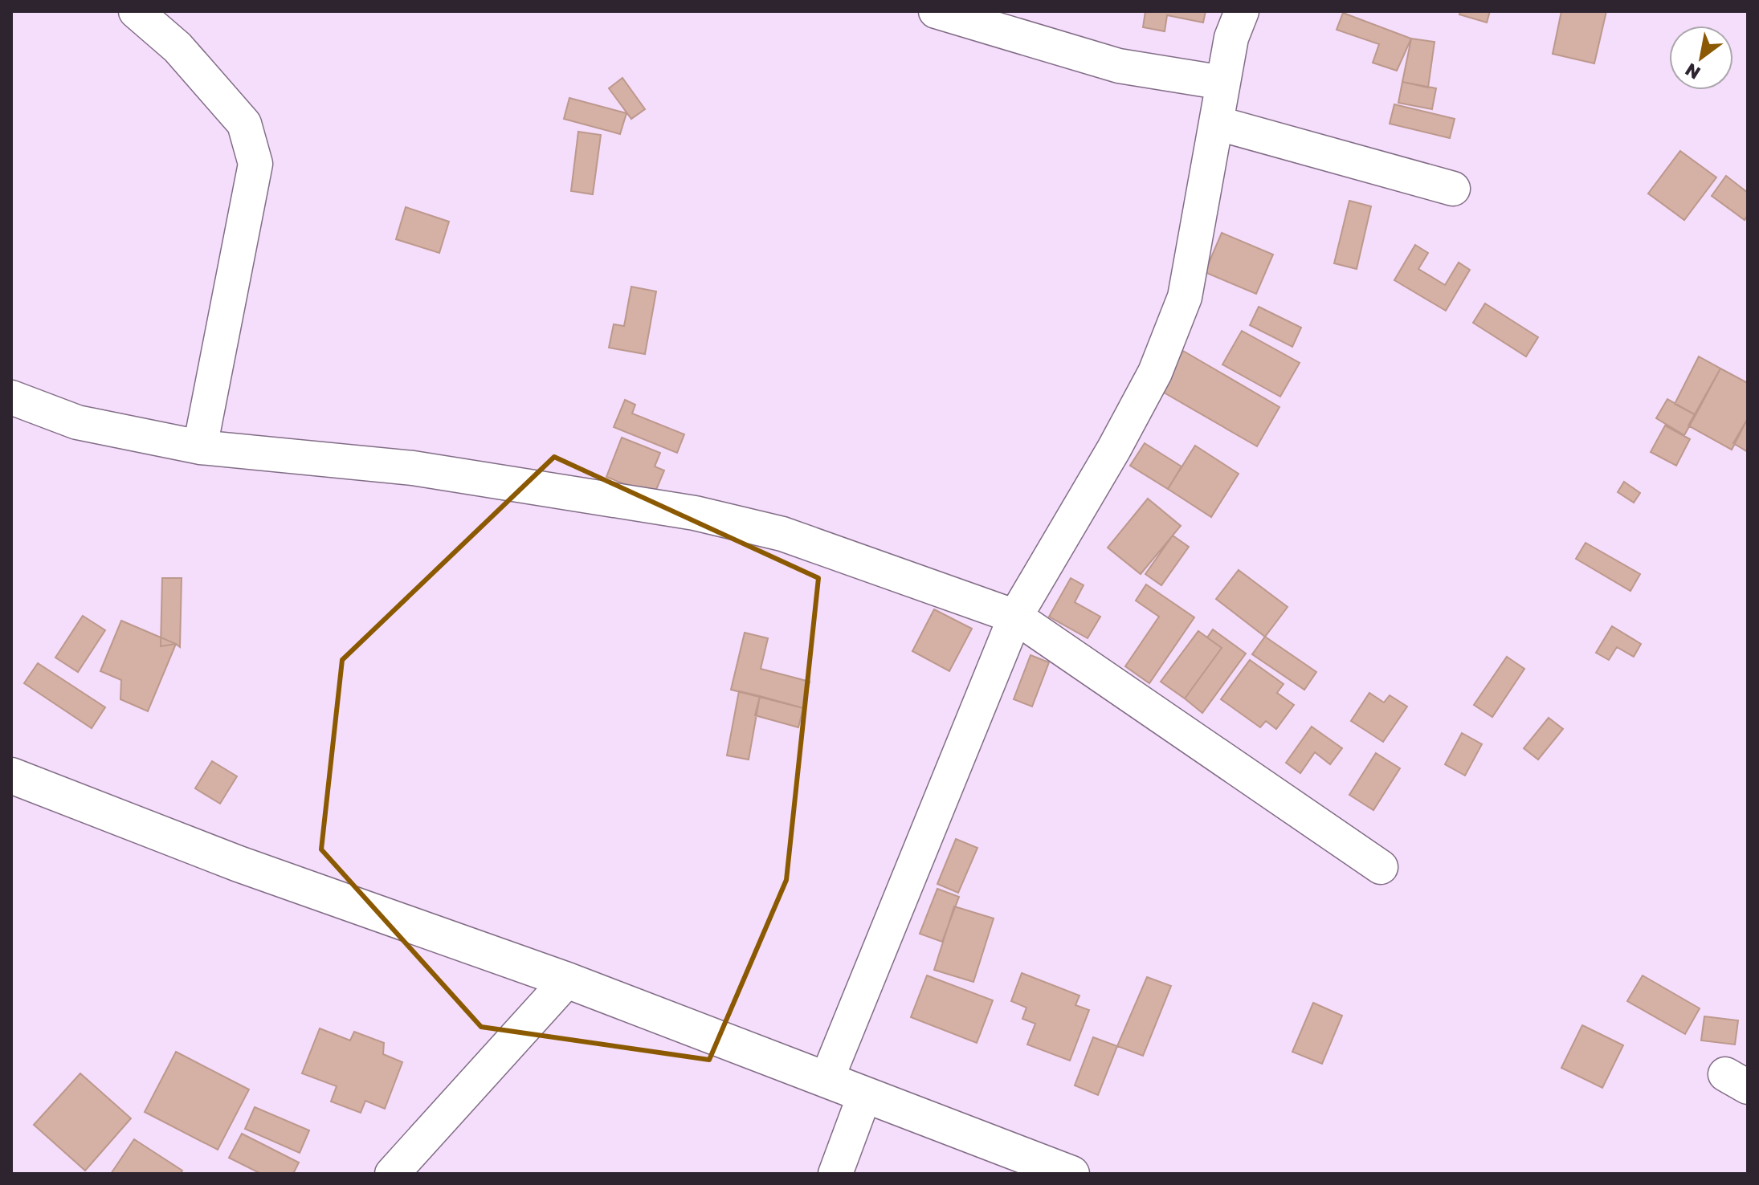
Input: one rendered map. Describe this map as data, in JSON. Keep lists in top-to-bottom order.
{
  "north": "bottom left"
}
